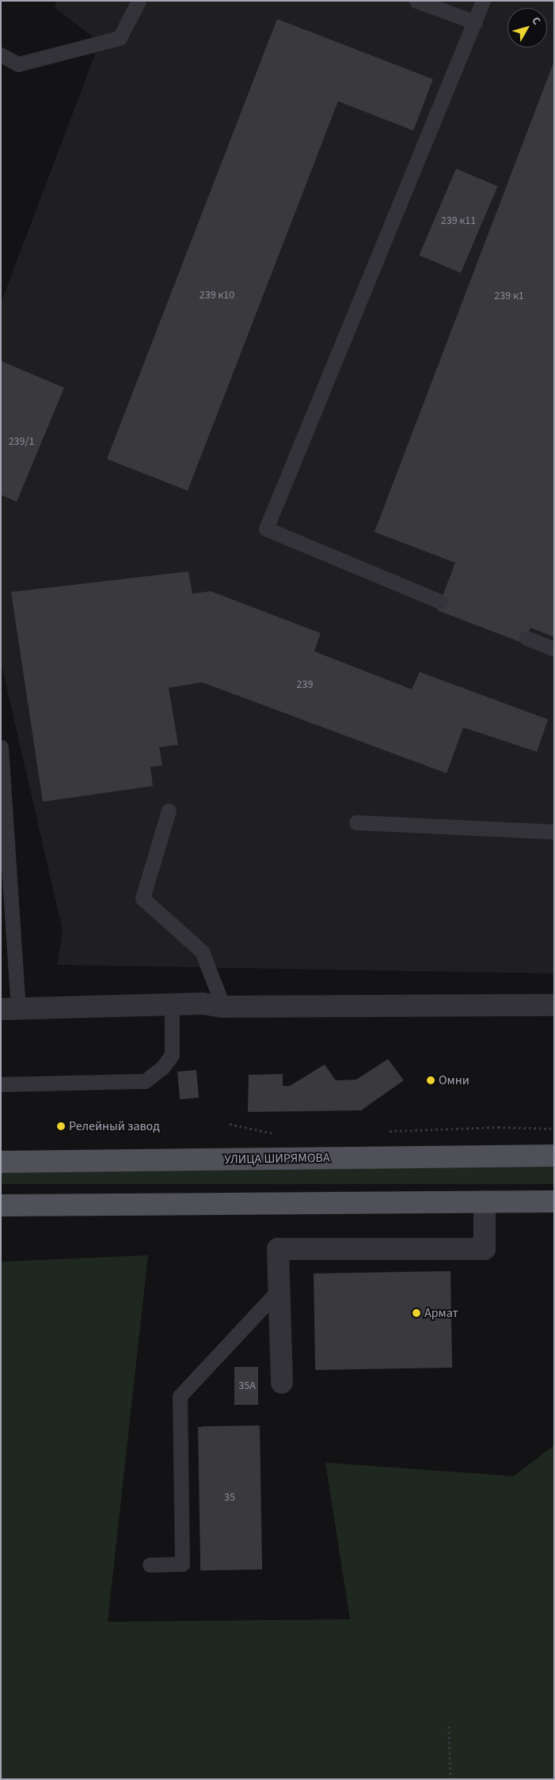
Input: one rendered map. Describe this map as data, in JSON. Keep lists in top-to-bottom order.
{
  "streets": {
    "main road": ["УЛИЦА ШИРЯМОВА"]
  },
  "places": ["Омни", "Релейный завод", "Армат"],
  "house_numbers": [
    "239 к11",
    "239 к10",
    "239 к1",
    "239/1",
    "239",
    "35А",
    "35"
  ],
  "north": "top right"
}
